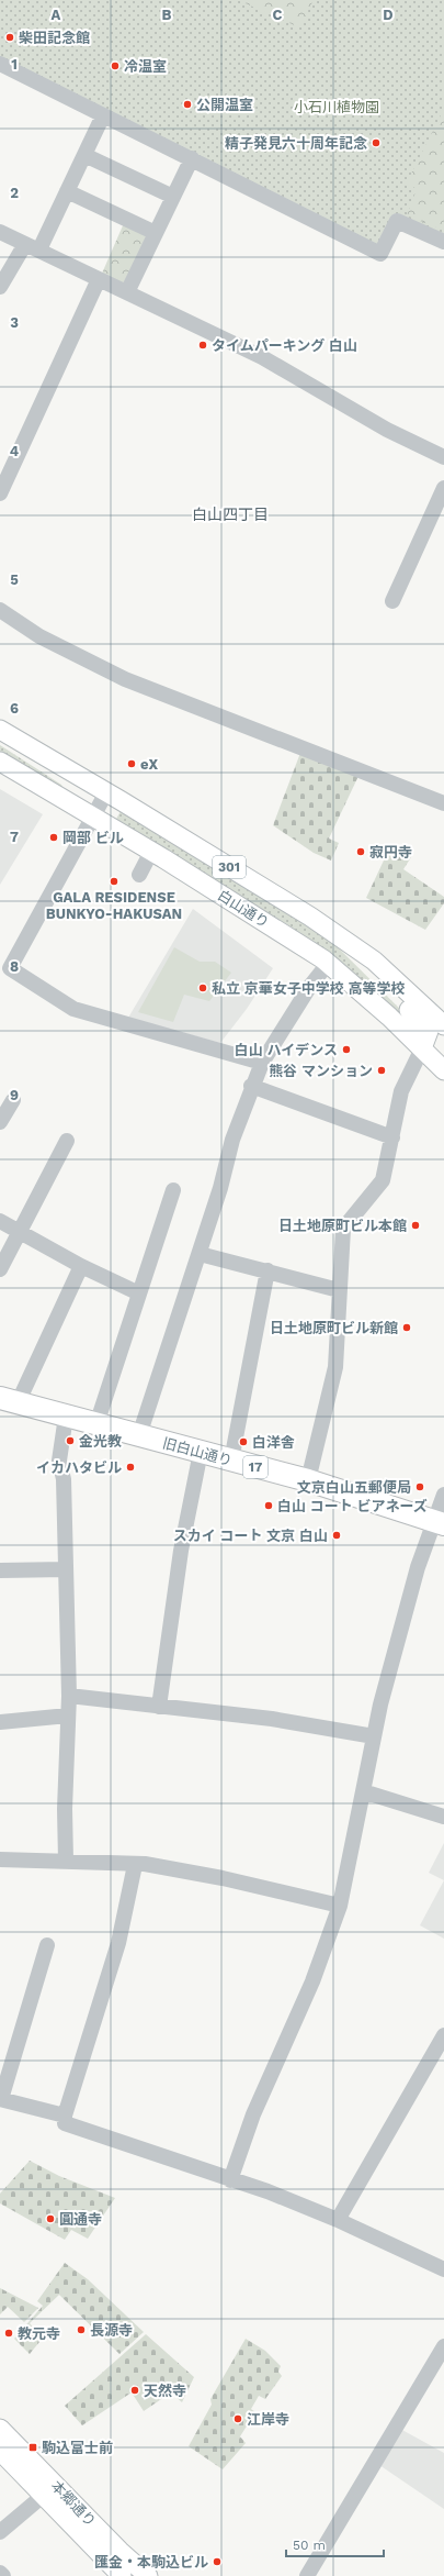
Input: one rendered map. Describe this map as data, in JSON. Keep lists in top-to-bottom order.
{
  "streets": {
    "highway": ["旧白山通り", "17"],
    "main road": ["301", "白山通り", "本郷通り"]
  },
  "districts": ["白山四丁目"],
  "parks": ["小石川植物園"],
  "places": {
    "other": [
      "柴田記念館",
      "冷温室",
      "公開温室",
      "精子発見六十周年記念",
      "タイムパーキング 白山",
      "eX",
      "岡部 ビル",
      "寂円寺",
      "GALA RESIDENSE BUNKYO-HAKUSAN",
      "私立 京華女子中学校 高等学校",
      "白山 ハイデンス",
      "熊谷 マンション",
      "日土地原町ビル本館",
      "日土地原町ビル新館",
      "金光教",
      "白洋舎",
      "イカハタビル",
      "文京白山五郵便局",
      "白山 コート ビアネーズ",
      "スカイ コート 文京 白山",
      "圓通寺",
      "長源寺",
      "教元寺",
      "天然寺",
      "江岸寺",
      "匯金・本駒込ビル"
    ],
    "transit": ["駒込富士前"]
  },
  "scale_bar": "50 m",
  "grid": {
    "columns": [
      "A",
      "B",
      "C",
      "D"
    ],
    "rows": [
      "1",
      "2",
      "3",
      "4",
      "5",
      "6",
      "7",
      "8",
      "9"
    ]
  }
}
